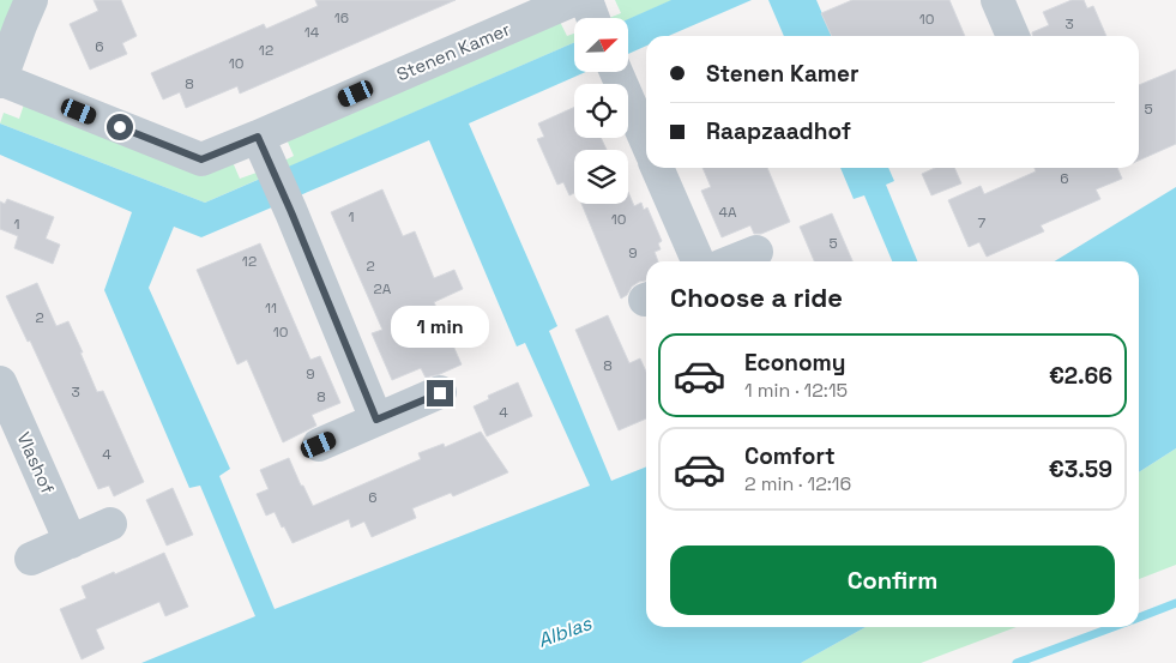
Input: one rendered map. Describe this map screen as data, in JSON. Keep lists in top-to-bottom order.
{
  "streets": {
    "street": ["Stenen Kamer", "Vlashof"]
  },
  "water": ["Alblas"],
  "house_numbers": [
    "16",
    "10",
    "3",
    "14",
    "6",
    "12",
    "10",
    "8",
    "5",
    "6",
    "4A",
    "1",
    "10",
    "7",
    "1",
    "5",
    "9",
    "12",
    "2",
    "2A",
    "11",
    "2",
    "10",
    "8",
    "9",
    "3",
    "8",
    "4",
    "4",
    "6"
  ],
  "north": "top right",
  "page": {
    "banner": ["Stenen Kamer", "Raapzaadhof"],
    "heading": "Choose a ride",
    "bubble": "1 min",
    "list": [
      {
        "name": "Economy",
        "note": "1 min · 12:15",
        "value": "€2.66"
      },
      {
        "name": "Comfort",
        "note": "2 min · 12:16",
        "value": "€3.59"
      }
    ],
    "buttons": "Confirm"
  }
}
